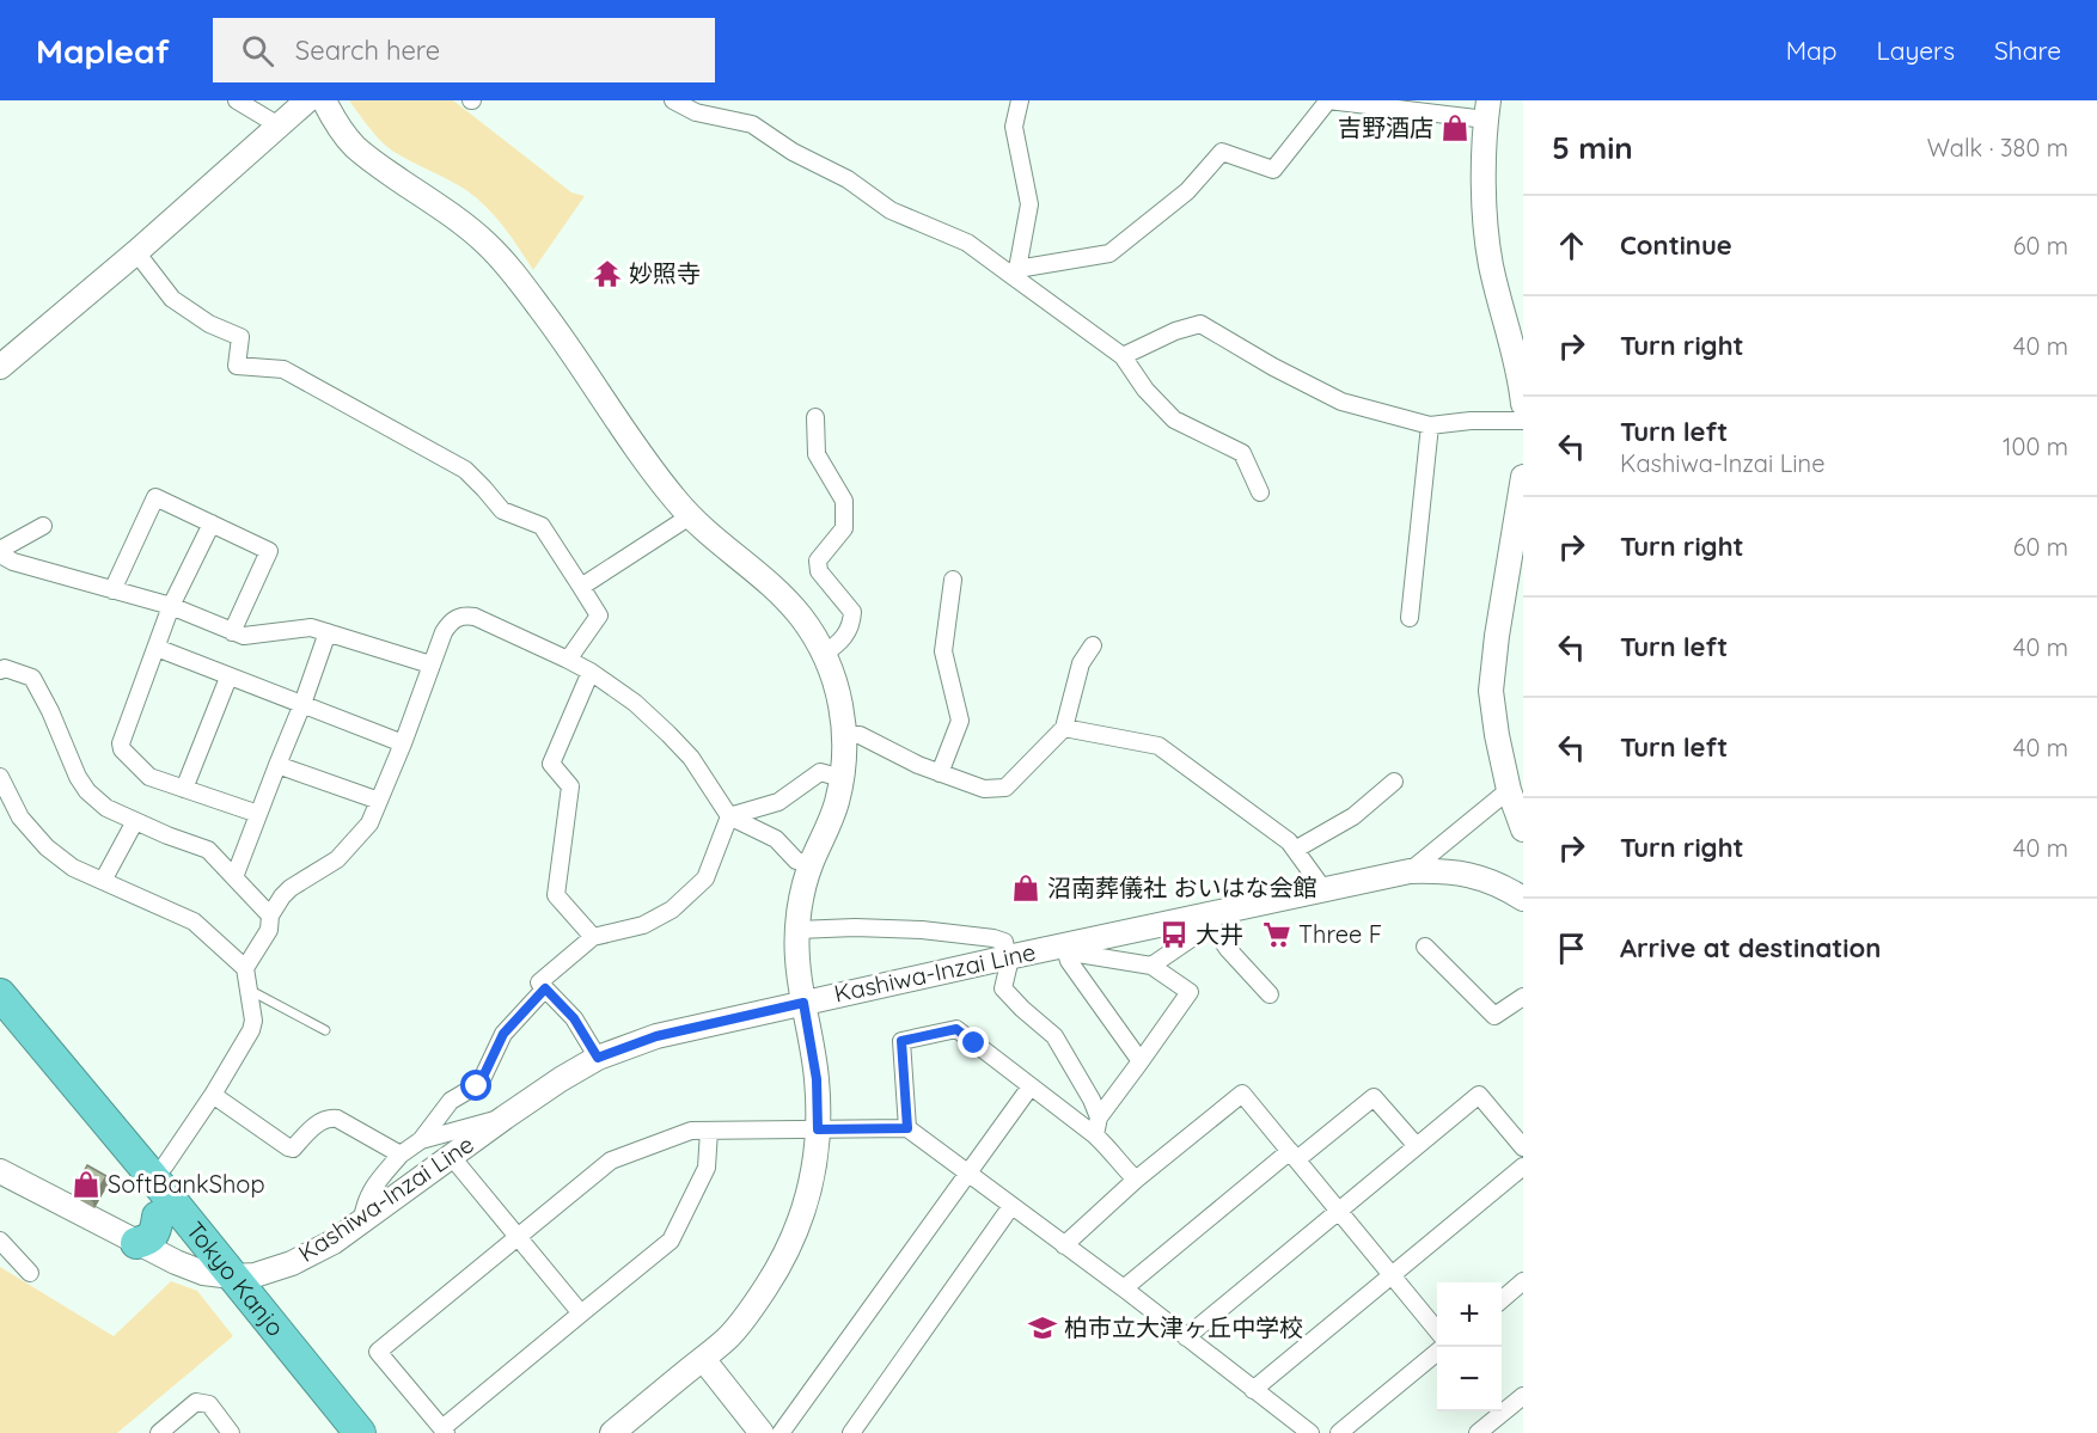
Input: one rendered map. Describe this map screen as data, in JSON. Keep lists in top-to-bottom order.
{
  "streets": {
    "highway": ["Tokyo Kanjo"],
    "street": ["Kashiwa-Inzai Line"]
  },
  "crossings": [
    ["Kashiwa-Inzai Line", "Tokyo Kanjo"]
  ],
  "places": {
    "shop": ["吉野酒店", "沼南葬儀社 おいはな会館", "SoftBankShop"],
    "temple": ["妙照寺"],
    "bus stop": ["大井"],
    "supermarket": ["Three F"],
    "school or university": ["柏市立大津ヶ丘中学校"]
  },
  "page": {
    "header": "Mapleaf",
    "search": "Search here",
    "nav": ["Map", "Layers", "Share"],
    "heading": ["5 min", "Walk · 380 m"],
    "list": [
      ["Continue", "60 m"],
      ["Turn right", "40 m"],
      ["Turn left", "Kashiwa-Inzai Line", "100 m"],
      ["Turn right", "60 m"],
      ["Turn left", "40 m"],
      ["Turn left", "40 m"],
      ["Turn right", "40 m"],
      "Arrive at destination"
    ],
    "map_buttons": ["+", "−"]
  }
}
